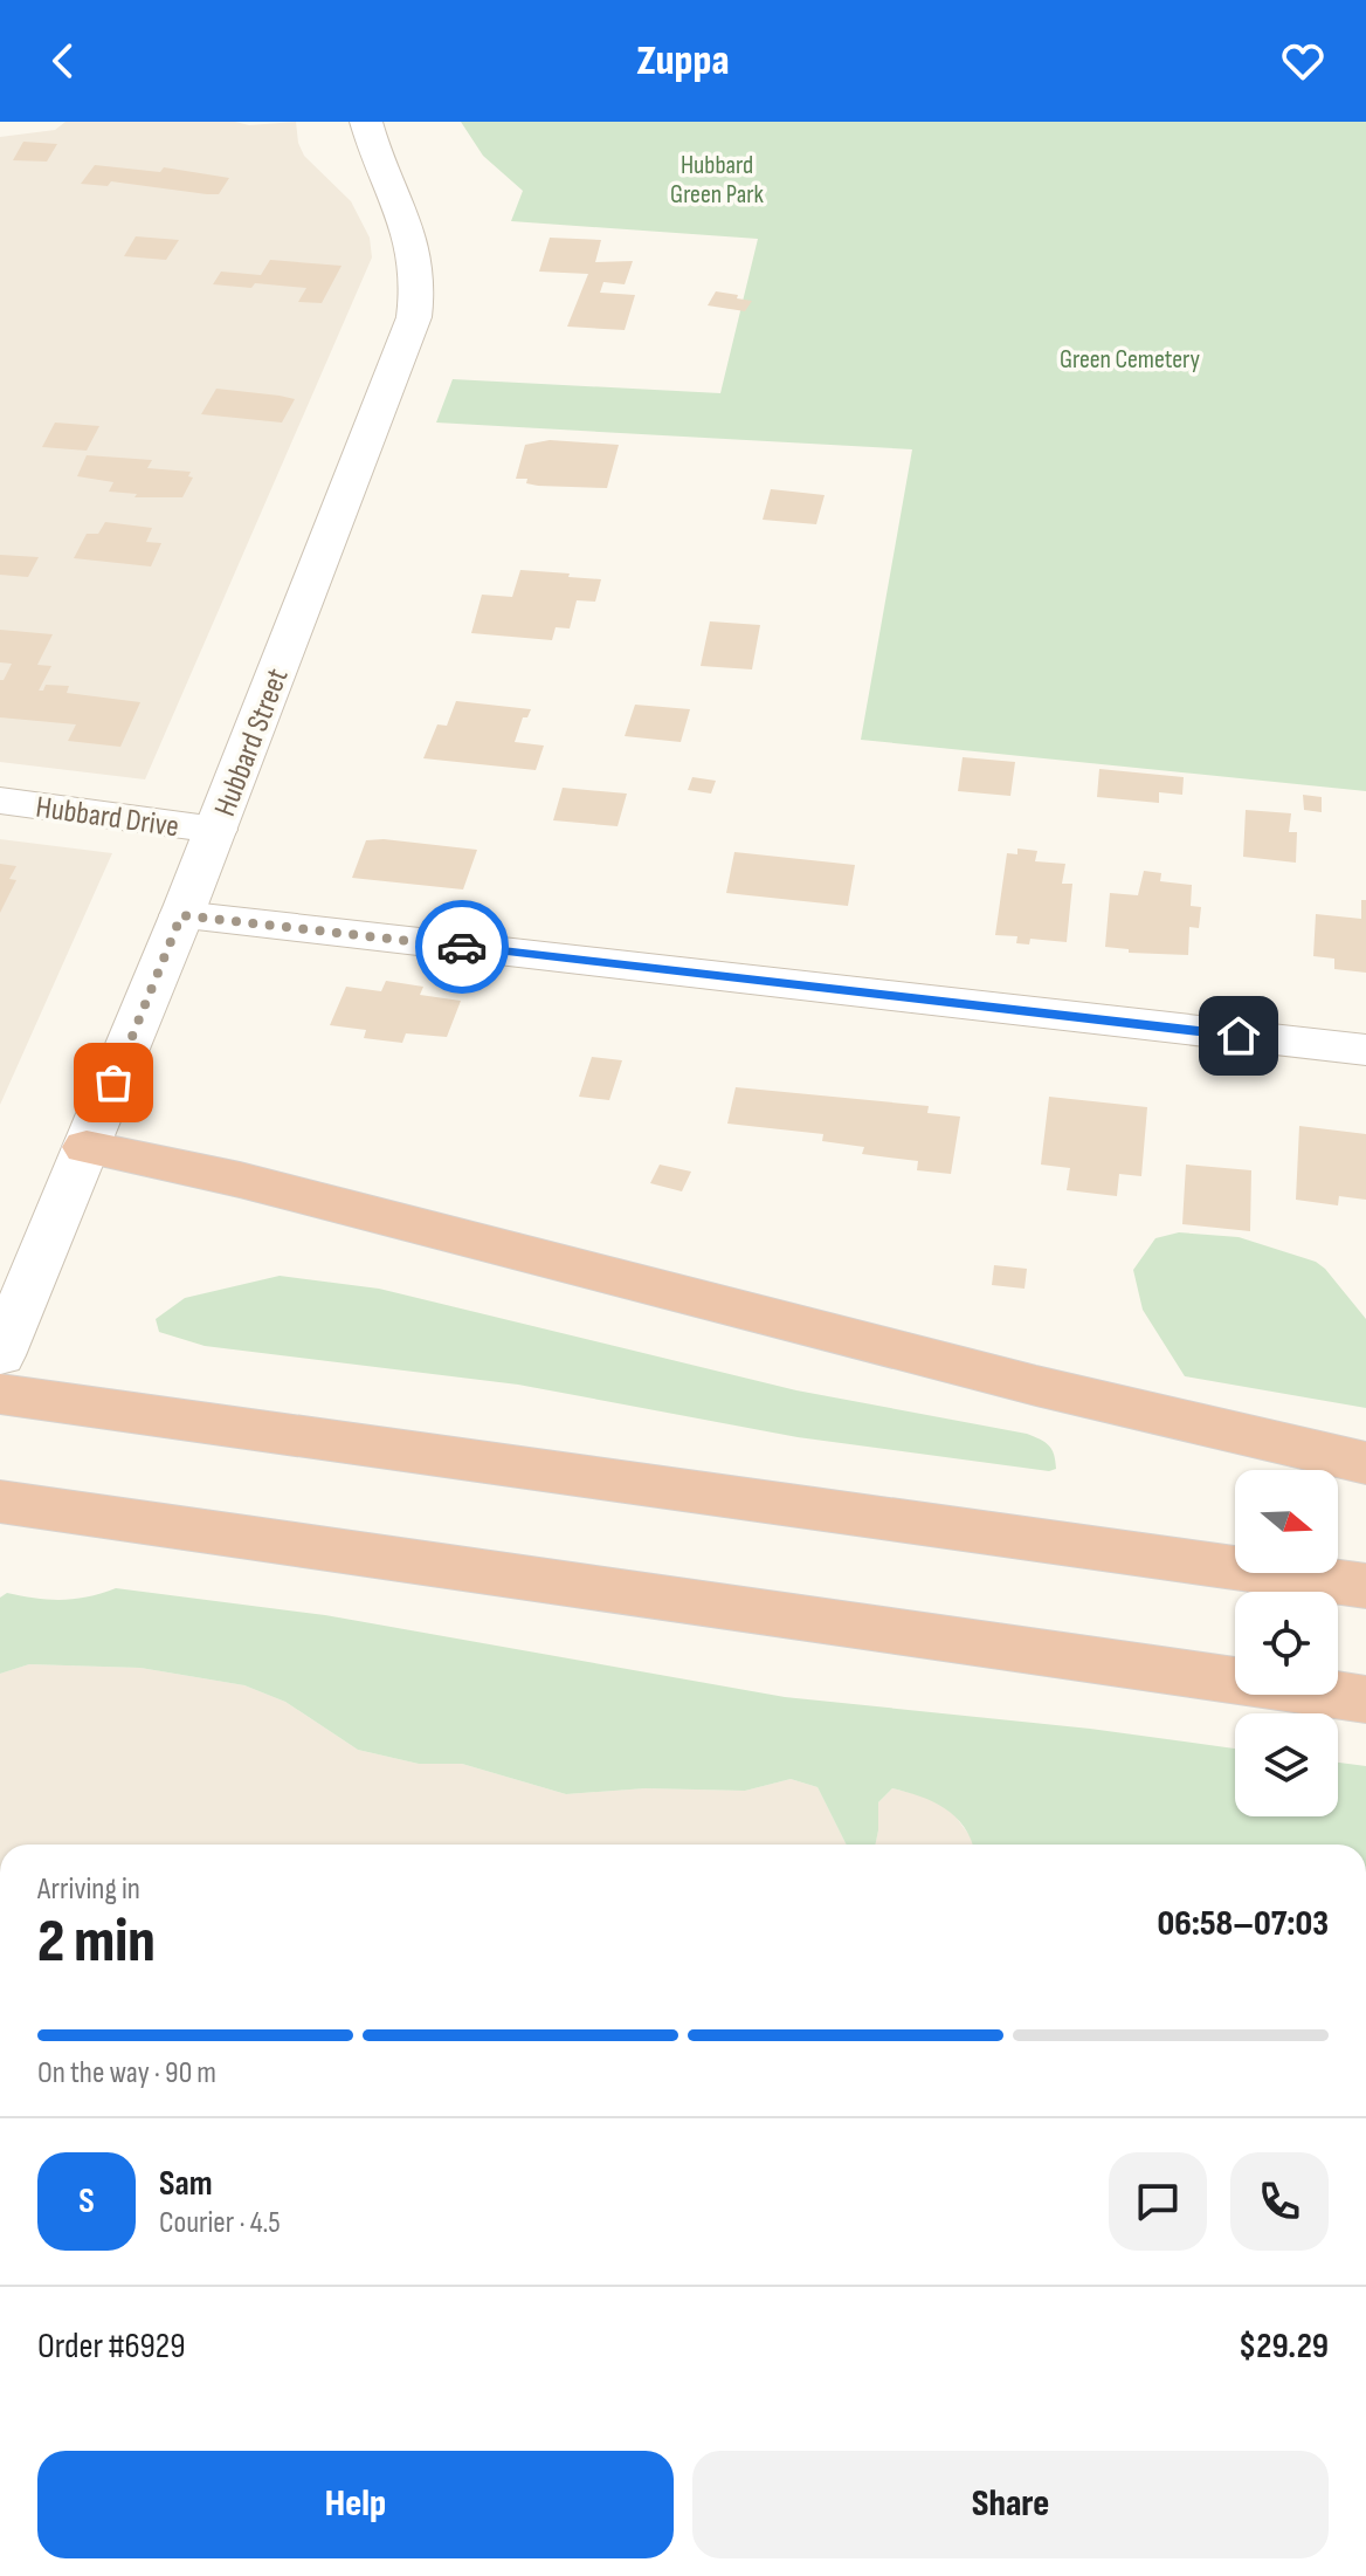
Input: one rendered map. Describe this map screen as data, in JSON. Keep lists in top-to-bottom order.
{
  "streets": {
    "street": ["Hubbard Street", "Hubbard Drive"]
  },
  "crossings": [
    ["Hubbard Street", "Hubbard Drive"]
  ],
  "parks": ["Hubbard Green Park", "Green Cemetery"],
  "north": "right",
  "page": {
    "header": "Zuppa",
    "heading": ["2 min", "Arriving in", "06:58–07:03"],
    "panel": [
      "Sam",
      "Courier · 4.5",
      "Order #6929",
      "$29.29"
    ],
    "bar": "On the way · 90 m",
    "round": "S",
    "buttons": ["Help", "Share"]
  }
}
